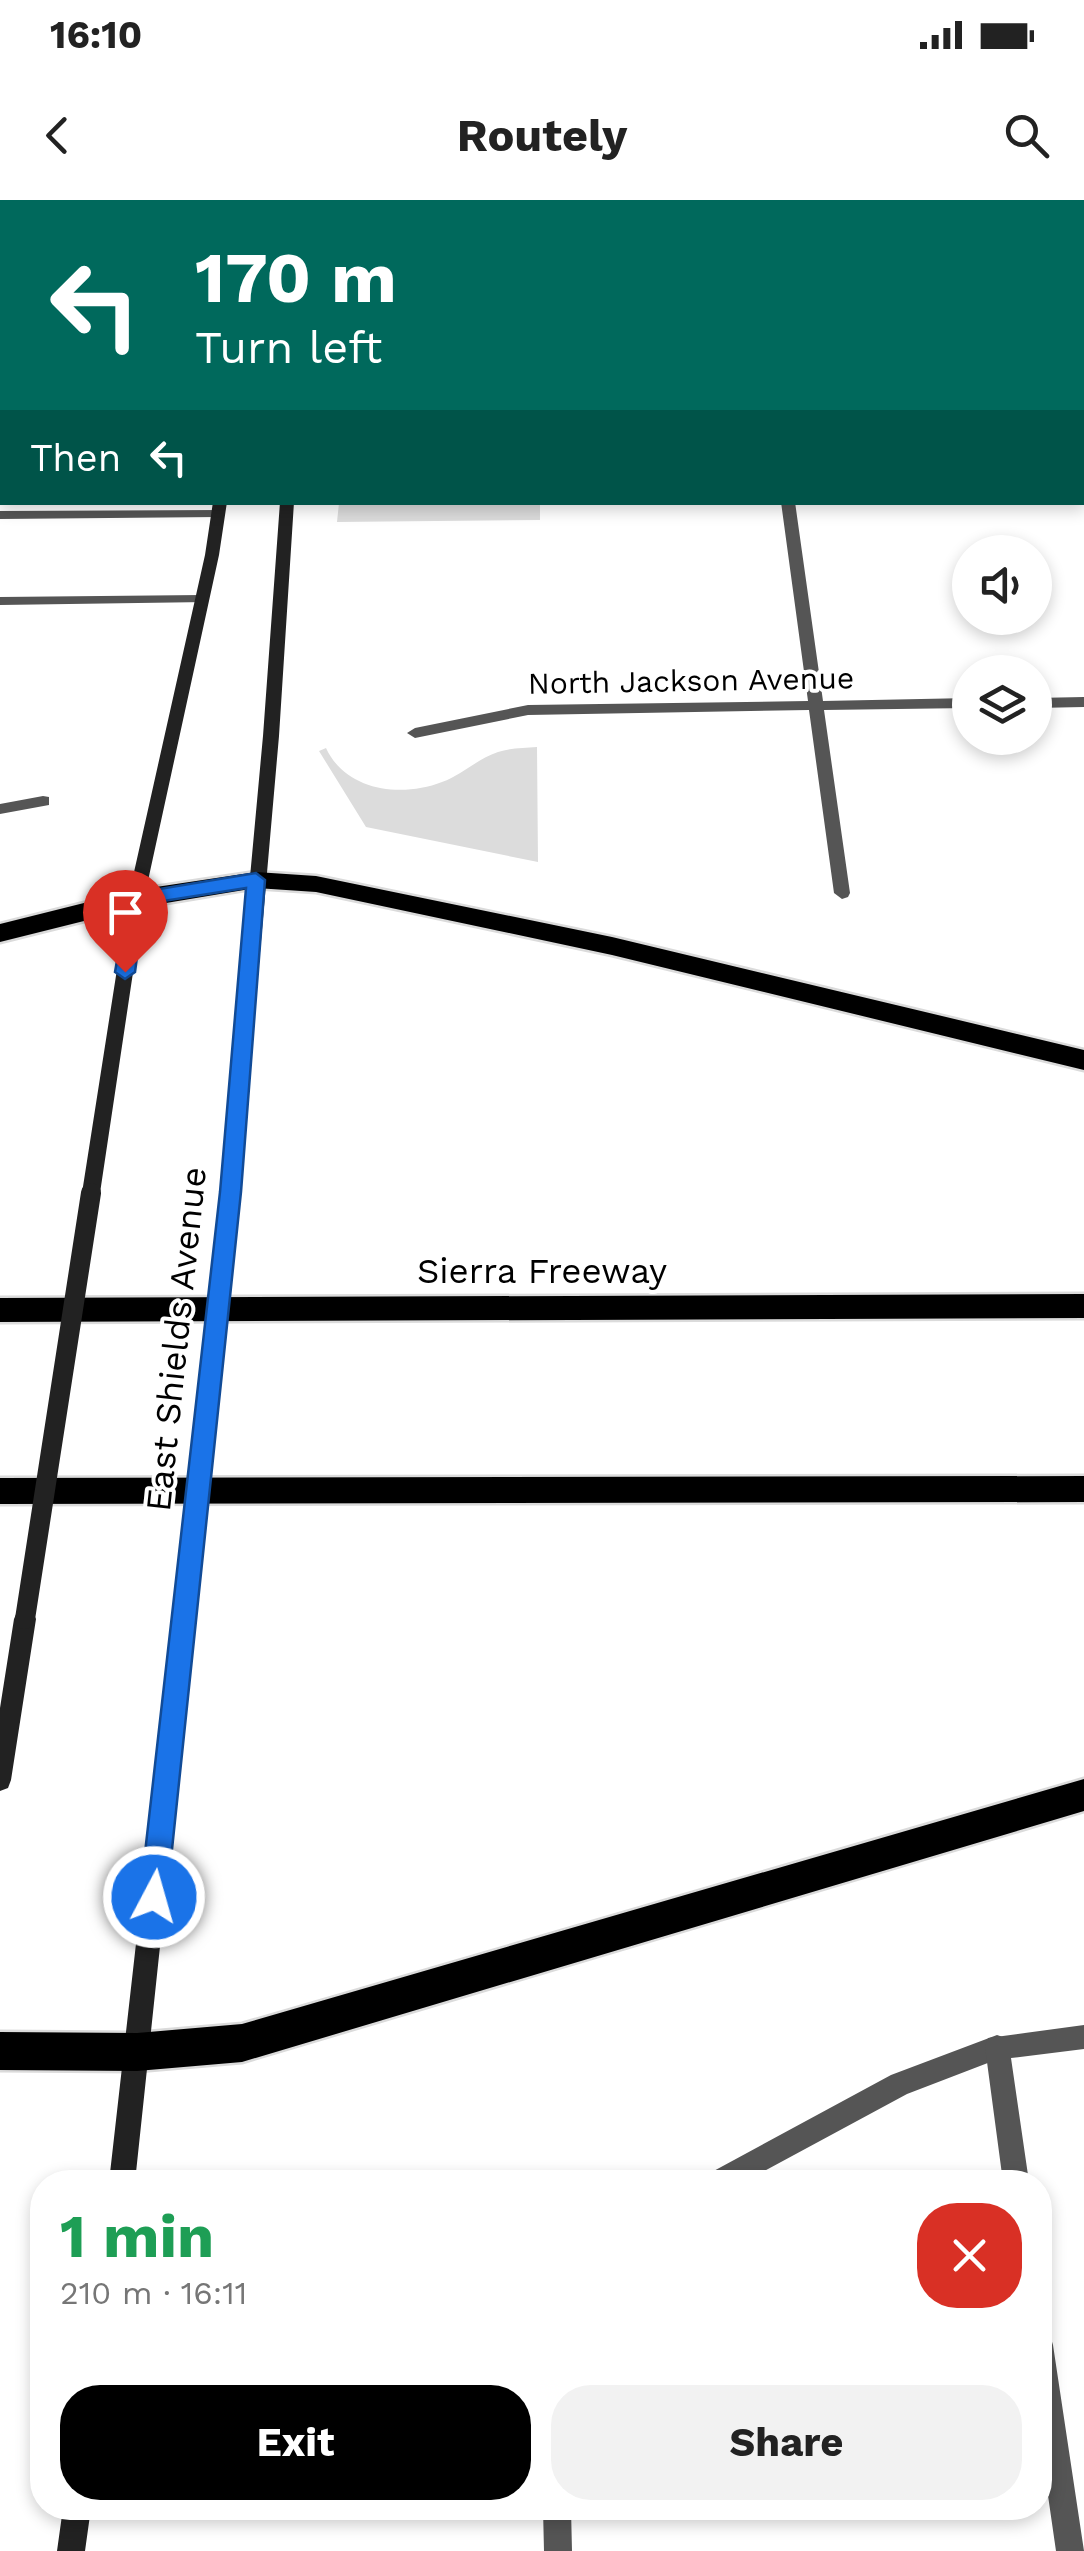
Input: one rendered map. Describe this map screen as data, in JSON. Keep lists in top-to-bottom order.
{
  "streets": {
    "highway": ["Sierra Freeway"],
    "main road": ["East Shields Avenue"],
    "street": ["North Jackson Avenue"]
  },
  "page": {
    "status": "16:10",
    "header": "Routely",
    "turn": ["170 m", "Turn left"],
    "then": "Then",
    "heading": ["1 min", "210 m · 16:11"],
    "buttons": ["Exit", "Share"]
  }
}
